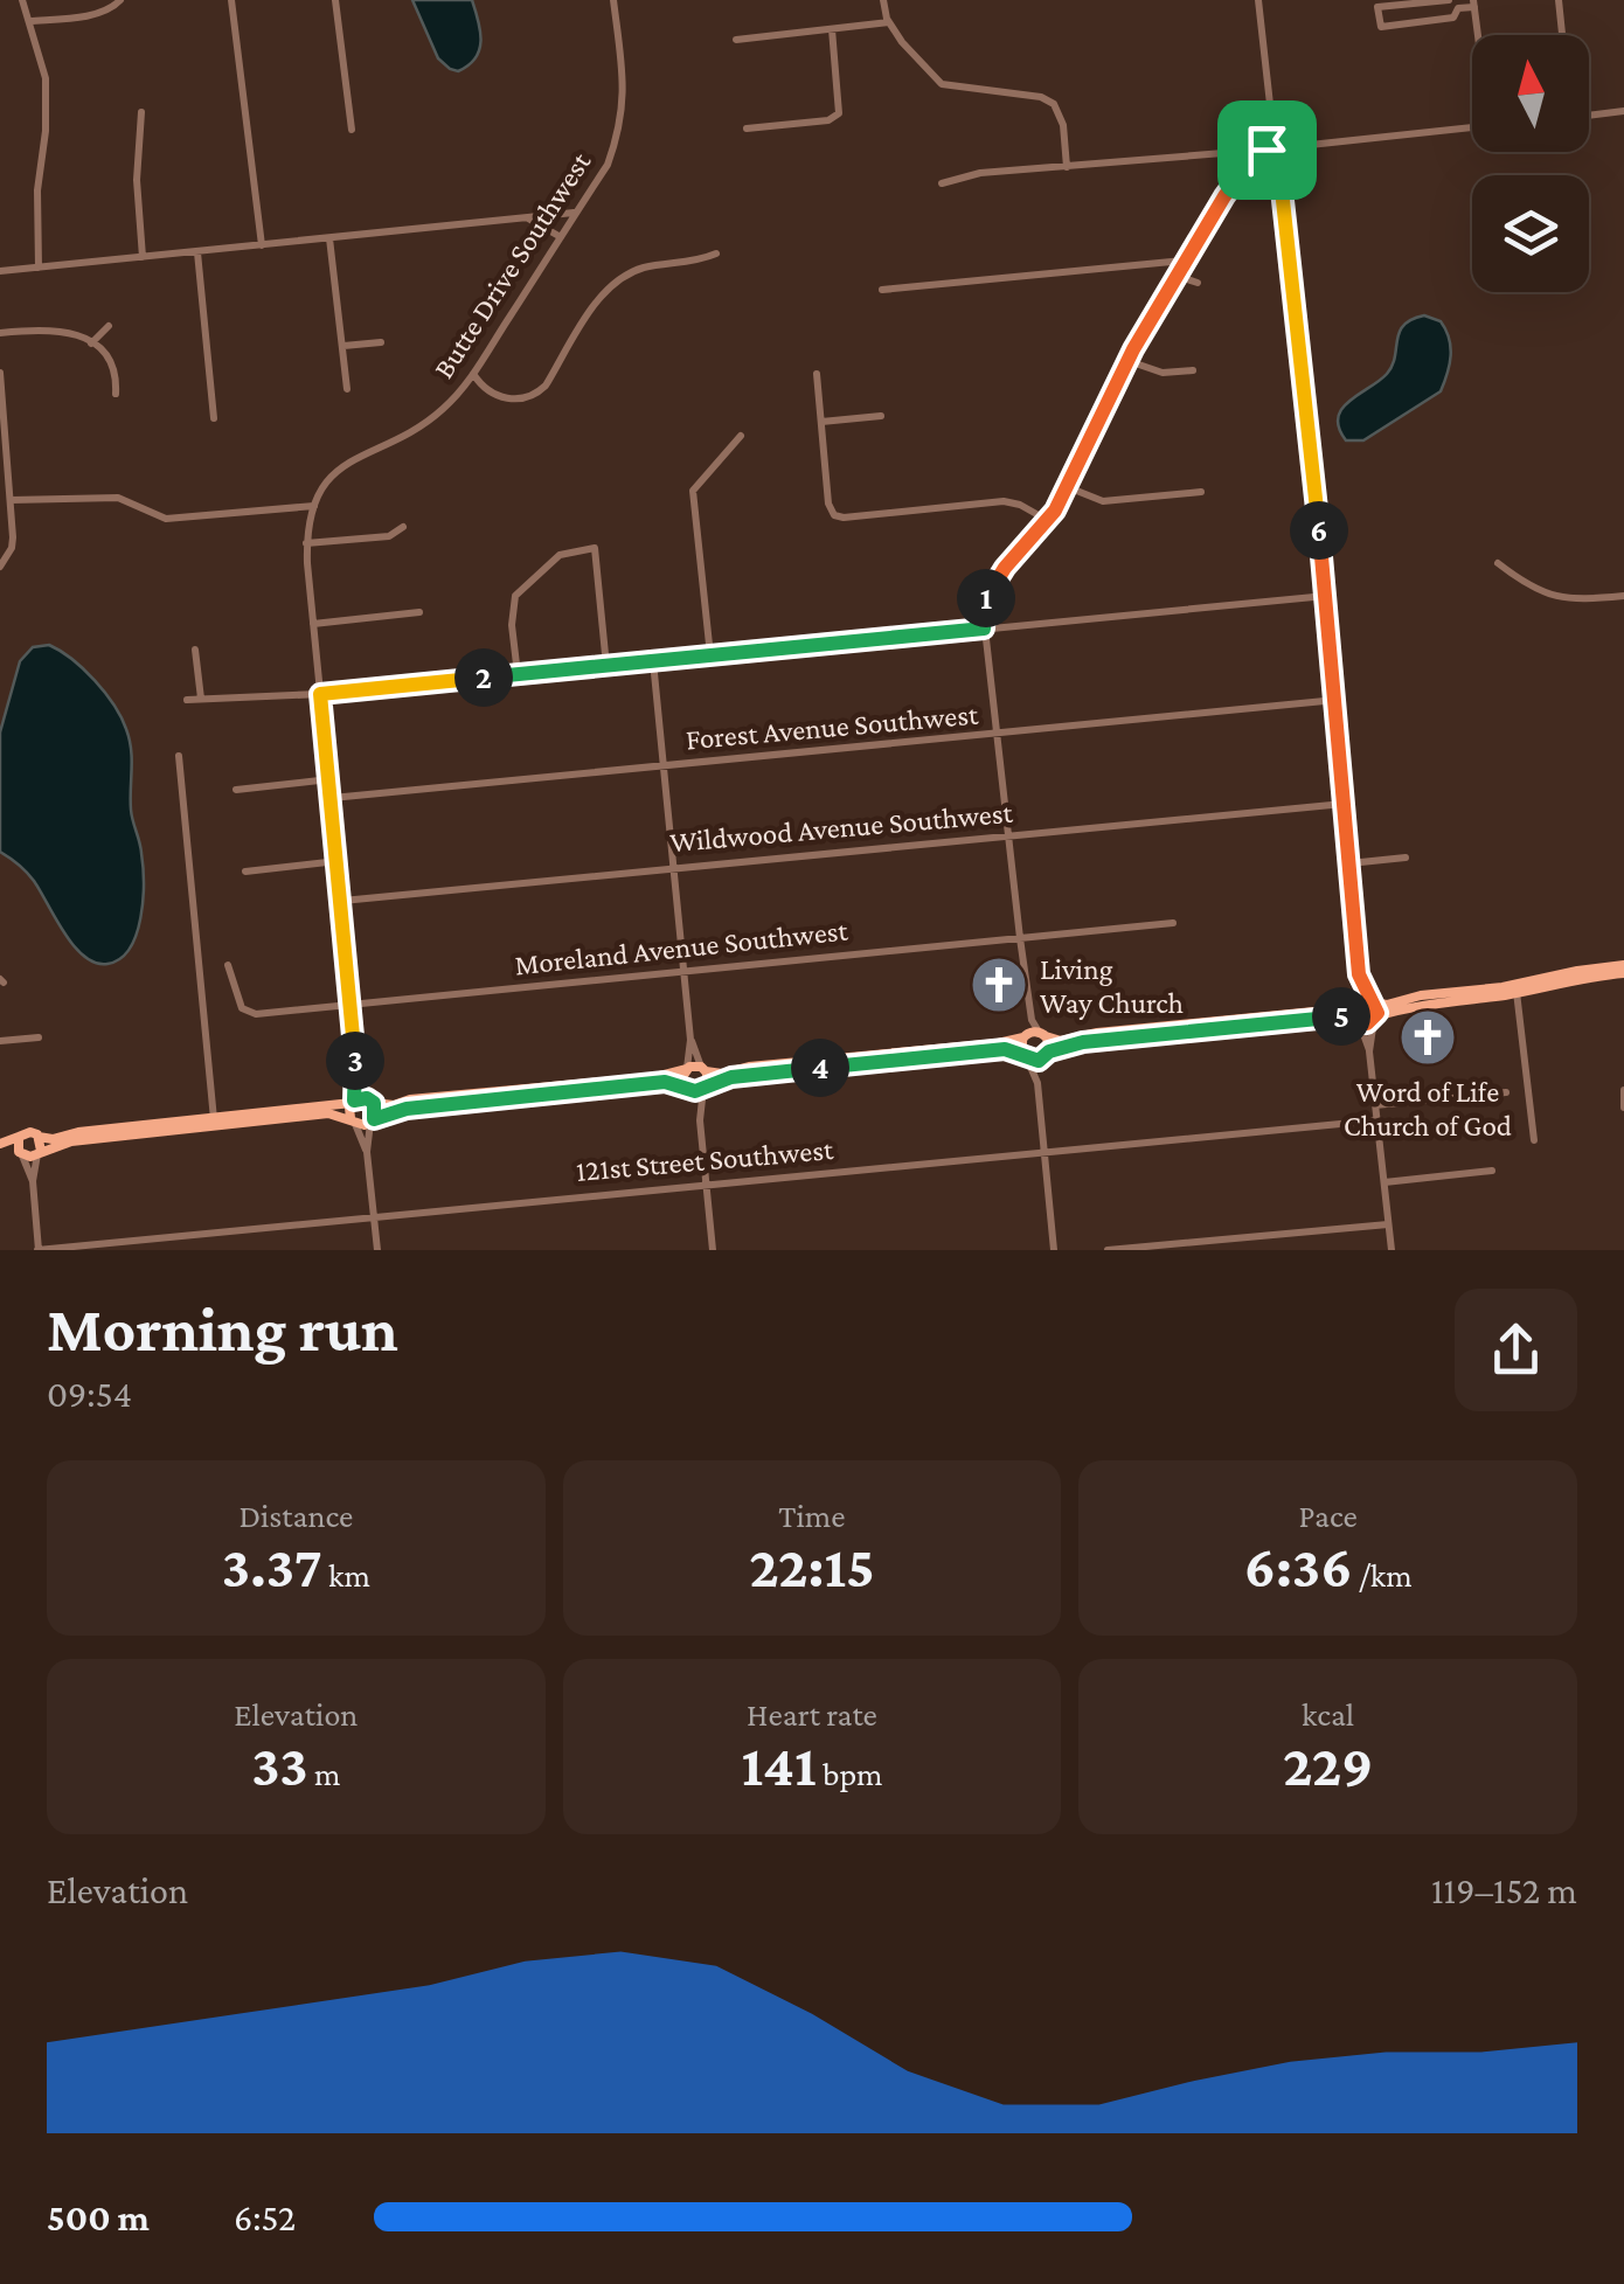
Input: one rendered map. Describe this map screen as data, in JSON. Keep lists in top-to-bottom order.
{
  "streets": {
    "street": [
      "Butte Drive Southwest",
      "Forest Avenue Southwest",
      "Wildwood Avenue Southwest",
      "Moreland Avenue Southwest",
      "121st Street Southwest"
    ]
  },
  "crossings": [
    ["Butte Drive Southwest", "Forest Avenue Southwest"],
    ["Butte Drive Southwest", "Wildwood Avenue Southwest"],
    ["Butte Drive Southwest", "Moreland Avenue Southwest"]
  ],
  "places": {
    "church": ["Living Way Church", "Word of Life Church of God"]
  },
  "north": "top",
  "page": {
    "pins": [
      "6",
      "1",
      "2",
      "5",
      "3",
      "4"
    ],
    "heading": ["Morning run", "09:54"],
    "stats": [
      ["Distance", "3.37 km"],
      ["Time", "22:15"],
      ["Pace", "6:36 /km"],
      ["Elevation", "33 m"],
      ["Heart rate", "141 bpm"],
      ["kcal", "229"]
    ],
    "chart": ["Elevation", "119–152 m"],
    "list": [
      {
        "name": "500 m",
        "note": "6:52"
      }
    ]
  }
}
